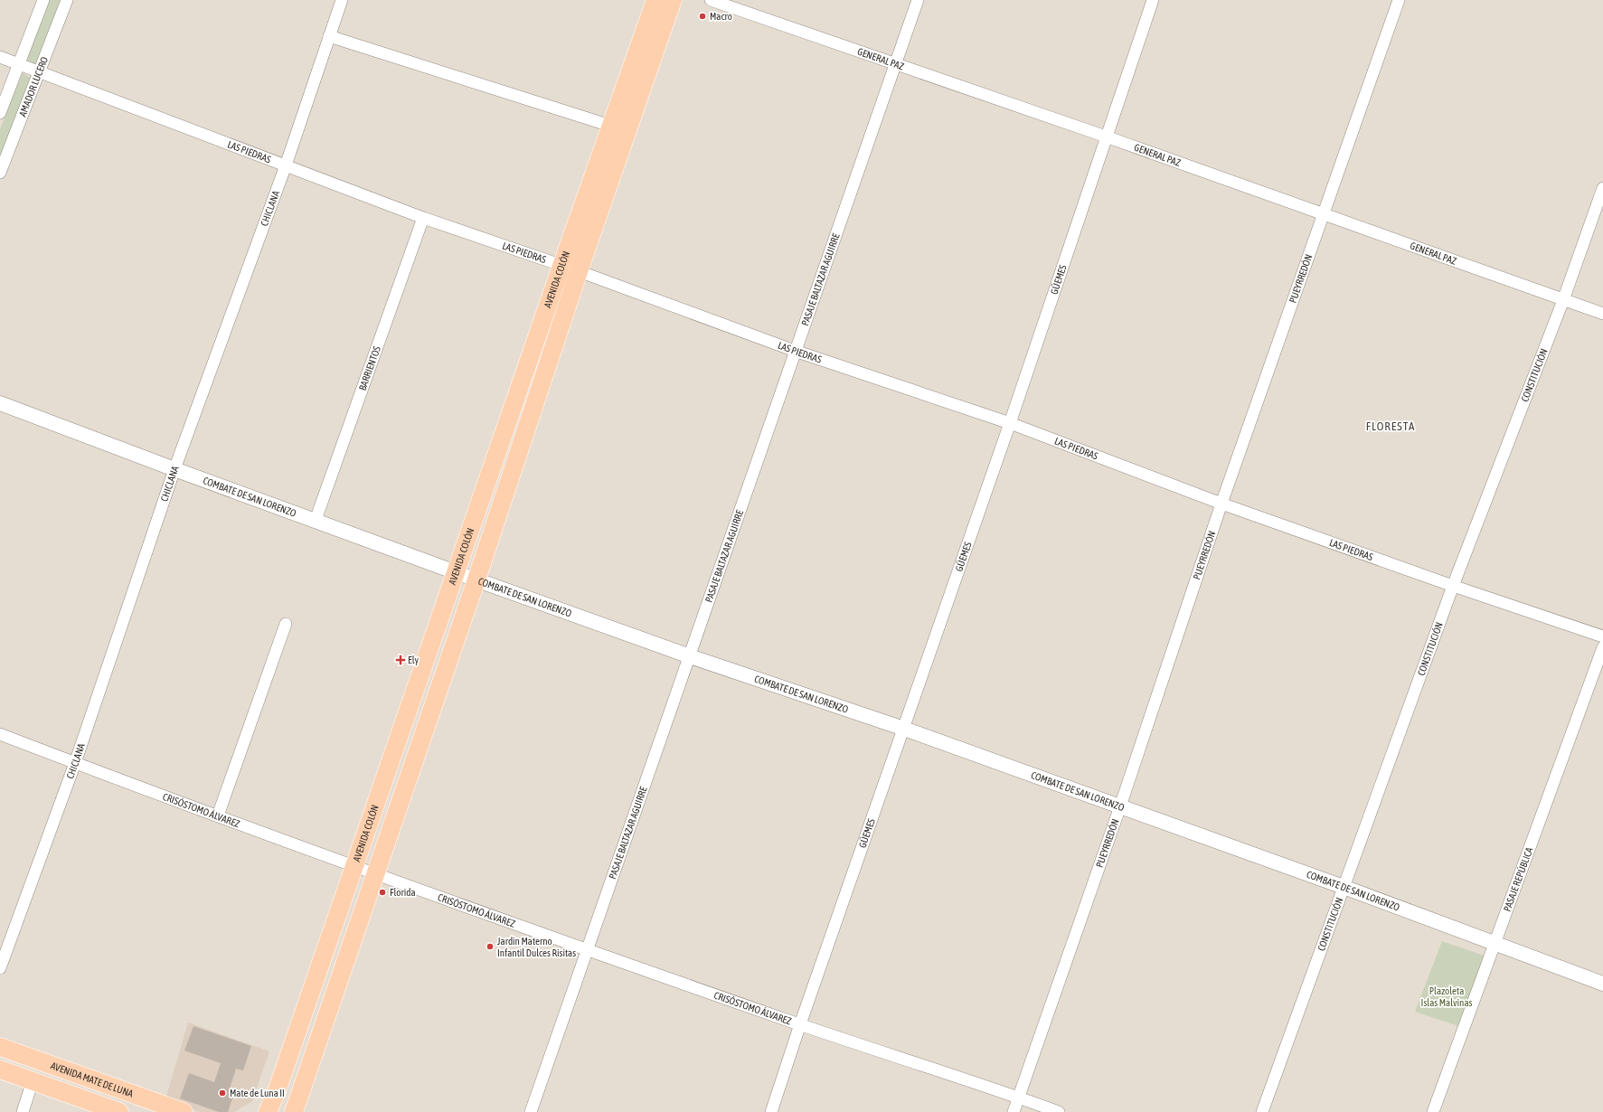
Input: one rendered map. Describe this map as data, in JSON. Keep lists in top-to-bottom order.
{
  "streets": {
    "main road": ["AVENIDA COLÓN", "AVENIDA MATE DE LUNA"],
    "street": [
      "GENERAL PAZ",
      "AMADOR LUCERO",
      "LAS PIEDRAS",
      "CHICLANA",
      "PUEYRREDÓN",
      "PASAJE BALTAZAR AGUIRRE",
      "GÜEMES",
      "BARRIENTOS",
      "CONSTITUCIÓN",
      "COMBATE DE SAN LORENZO",
      "CRISÓSTOMO ÁLVAREZ",
      "PASAJE REPÚBLICA"
    ]
  },
  "crossings": [
    ["GENERAL PAZ", "PUEYRREDÓN"],
    ["GENERAL PAZ", "PASAJE BALTAZAR AGUIRRE"],
    ["GENERAL PAZ", "GÜEMES"],
    ["GENERAL PAZ", "CONSTITUCIÓN"],
    ["AMADOR LUCERO", "LAS PIEDRAS"],
    ["LAS PIEDRAS", "CHICLANA"],
    ["LAS PIEDRAS", "PUEYRREDÓN"],
    ["LAS PIEDRAS", "AVENIDA COLÓN"],
    ["LAS PIEDRAS", "PASAJE BALTAZAR AGUIRRE"],
    ["LAS PIEDRAS", "GÜEMES"],
    ["LAS PIEDRAS", "BARRIENTOS"],
    ["LAS PIEDRAS", "CONSTITUCIÓN"],
    ["CHICLANA", "COMBATE DE SAN LORENZO"],
    ["CHICLANA", "CRISÓSTOMO ÁLVAREZ"],
    ["PUEYRREDÓN", "COMBATE DE SAN LORENZO"],
    ["PUEYRREDÓN", "CRISÓSTOMO ÁLVAREZ"],
    ["AVENIDA COLÓN", "COMBATE DE SAN LORENZO"],
    ["AVENIDA COLÓN", "CRISÓSTOMO ÁLVAREZ"],
    ["PASAJE BALTAZAR AGUIRRE", "COMBATE DE SAN LORENZO"],
    ["PASAJE BALTAZAR AGUIRRE", "CRISÓSTOMO ÁLVAREZ"],
    ["GÜEMES", "COMBATE DE SAN LORENZO"],
    ["GÜEMES", "CRISÓSTOMO ÁLVAREZ"],
    ["BARRIENTOS", "COMBATE DE SAN LORENZO"],
    ["CONSTITUCIÓN", "COMBATE DE SAN LORENZO"],
    ["COMBATE DE SAN LORENZO", "PASAJE REPÚBLICA"]
  ],
  "districts": ["FLORESTA"],
  "parks": ["Plazoleta Islas Malvinas"],
  "places": {
    "other": [
      "Macro",
      "Florida",
      "Jardin Materno Infantil Dulces Risitas",
      "Mate de Luna II"
    ],
    "health": ["Ely"]
  }
}
